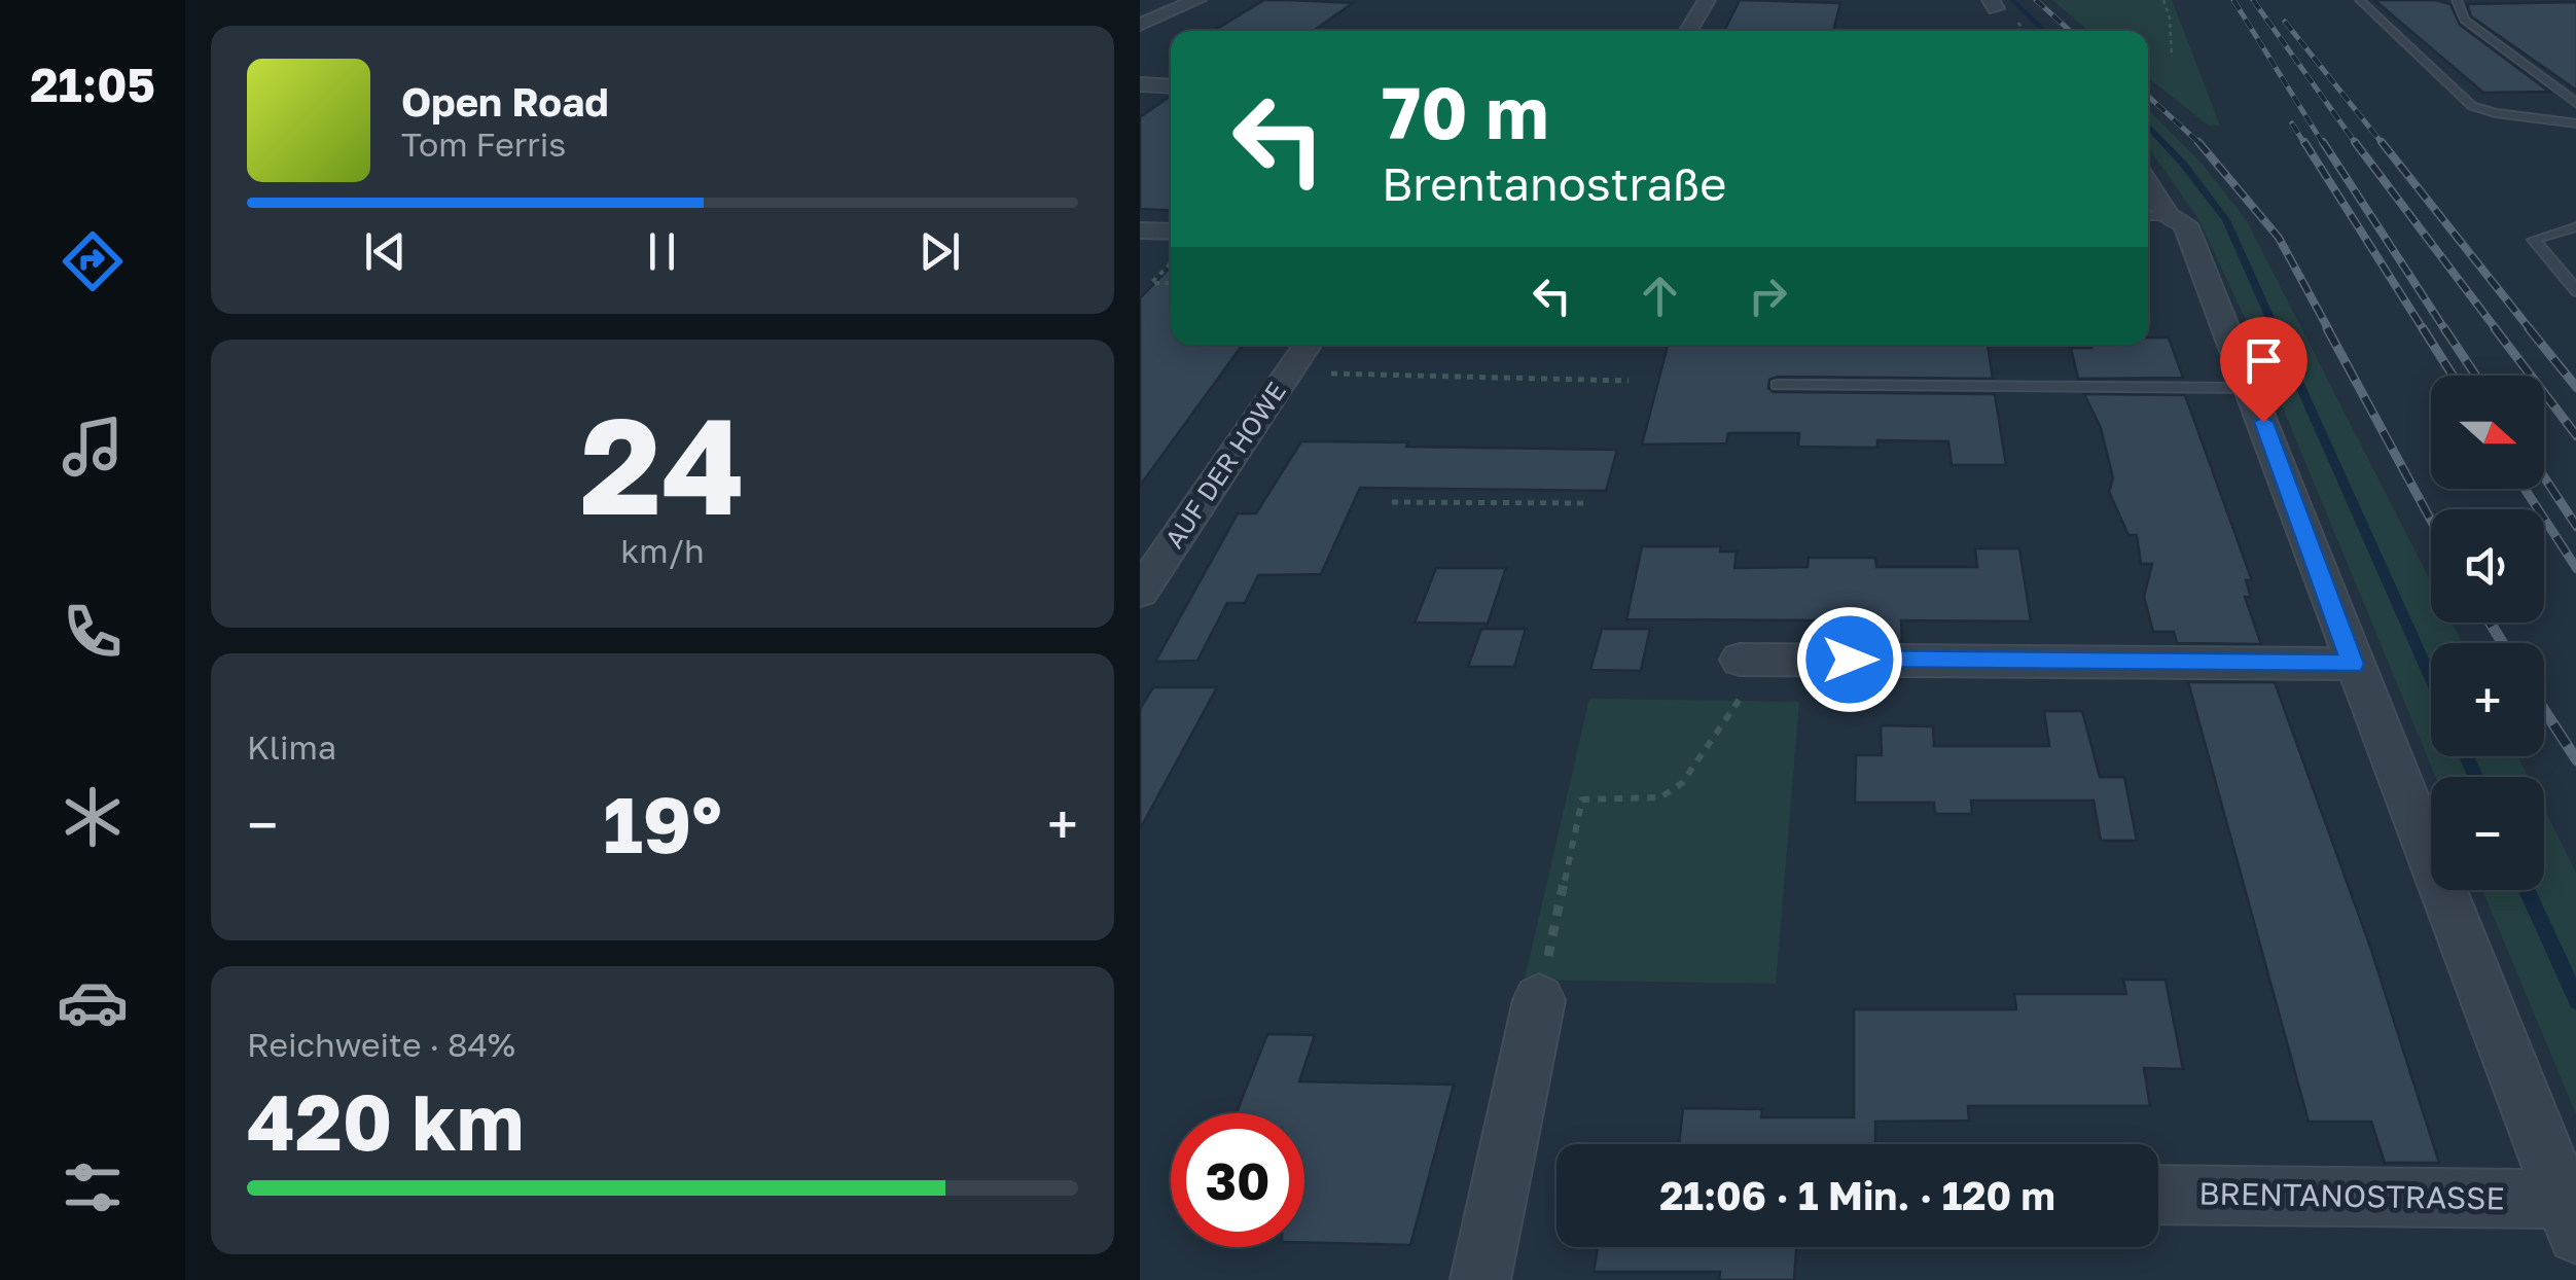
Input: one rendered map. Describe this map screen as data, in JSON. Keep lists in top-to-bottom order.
{
  "streets": {
    "street": ["AUF DER HOWE", "BRENTANOSTRASSE"]
  },
  "north": "right",
  "page": {
    "tabs": "21:05",
    "turn": ["70 m", "Brentanostraße"],
    "song": ["Open Road", "Tom Ferris"],
    "tile": [
      ["24", "km/h"],
      "Klima",
      ["Reichweite · 84%", "420 km"]
    ],
    "map_buttons": ["+", "−"],
    "heat": ["−", "19°", "+"],
    "limit": "30",
    "trip": "21:06 · 1 Min. · 120 m"
  }
}
